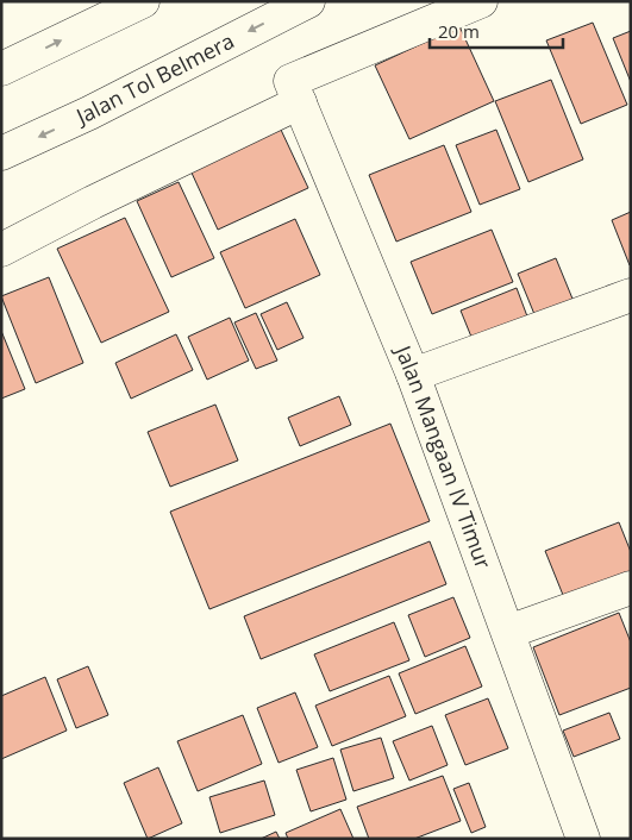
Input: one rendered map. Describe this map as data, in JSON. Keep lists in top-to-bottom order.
{
  "streets": {
    "main road": ["Jalan Tol Belmera", "Jalan Mangaan IV Timur"]
  },
  "scale_bar": "20 m"
}
